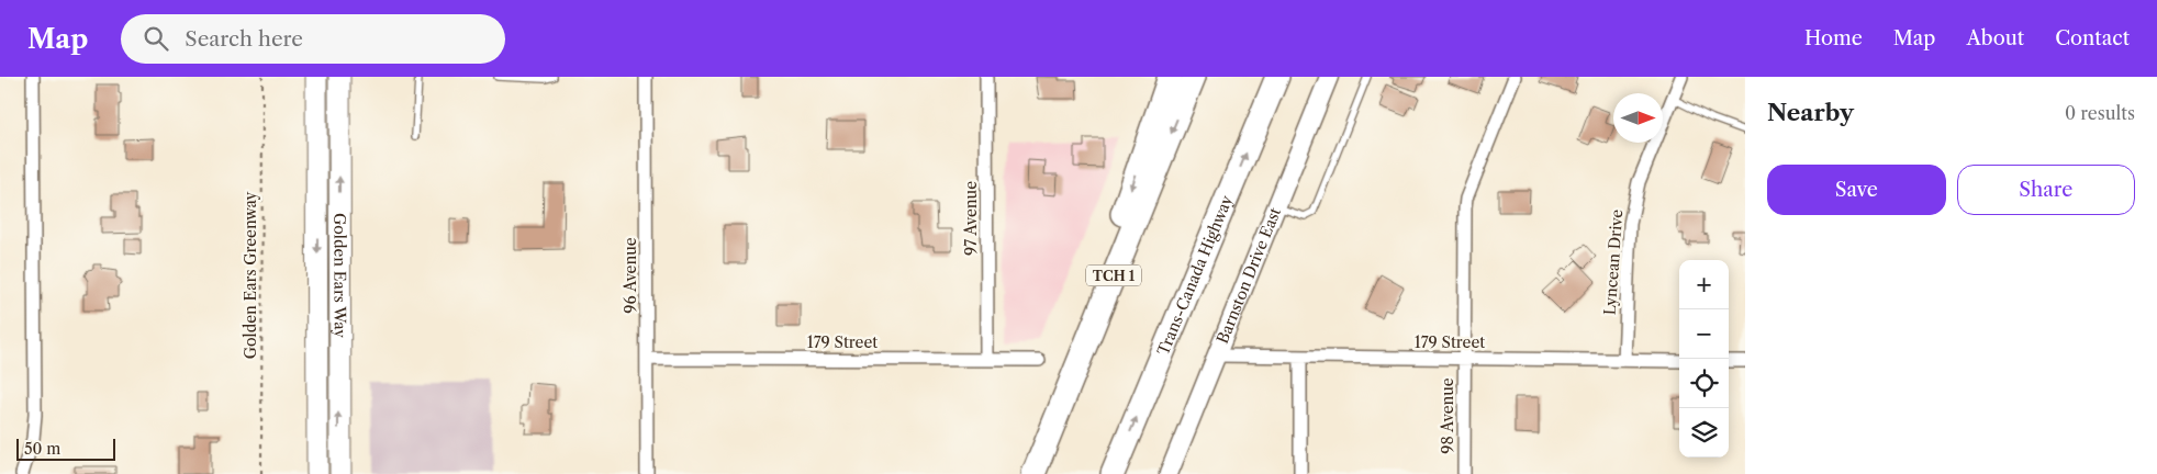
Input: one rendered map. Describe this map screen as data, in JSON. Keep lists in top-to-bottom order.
{
  "streets": {
    "highway": ["TCH 1", "Trans-Canada Highway"],
    "main road": ["Golden Ears Way"],
    "street": [
      "97 Avenue",
      "Lyncean Drive",
      "96 Avenue",
      "Barnston Drive East",
      "179 Street",
      "98 Avenue"
    ],
    "path": ["Golden Ears Greenway"]
  },
  "crossings": [
    ["97 Avenue", "179 Street"],
    ["Lyncean Drive", "179 Street"],
    ["96 Avenue", "179 Street"],
    ["Barnston Drive East", "179 Street"],
    ["179 Street", "98 Avenue"]
  ],
  "scale_bar": "50 m",
  "north": "right",
  "page": {
    "header": "Map",
    "search": "Search here",
    "nav": [
      "Home",
      "Map",
      "About",
      "Contact"
    ],
    "heading": ["Nearby", "0 results"],
    "buttons": ["Save", "Share"],
    "map_buttons": ["+", "−"],
    "scale": "50 m"
  }
}
